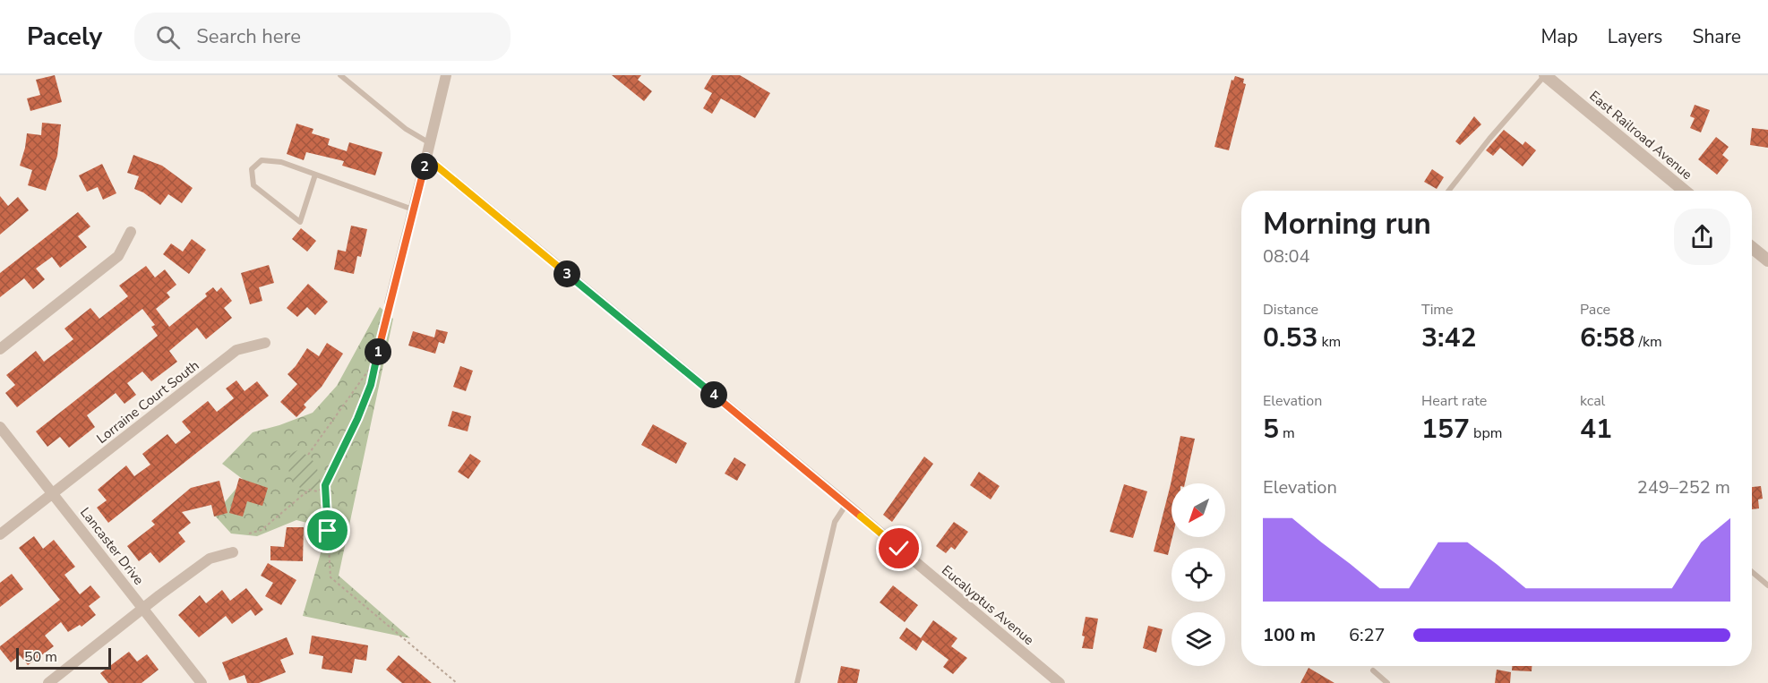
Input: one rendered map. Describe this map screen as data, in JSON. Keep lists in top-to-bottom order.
{
  "streets": {
    "street": [
      "East Railroad Avenue",
      "Lorraine Court South",
      "Lancaster Drive",
      "Eucalyptus Avenue"
    ]
  },
  "crossings": [
    ["Lorraine Court South", "Lancaster Drive"]
  ],
  "scale_bar": "50 m",
  "north": "bottom left",
  "page": {
    "header": "Pacely",
    "search": "Search here",
    "nav": ["Map", "Layers", "Share"],
    "pins": [
      "2",
      "3",
      "1",
      "4"
    ],
    "heading": ["Morning run", "08:04"],
    "stats": [
      ["Distance", "0.53 km"],
      ["Time", "3:42"],
      ["Pace", "6:58 /km"],
      ["Elevation", "5 m"],
      ["Heart rate", "157 bpm"],
      ["kcal", "41"]
    ],
    "chart": ["Elevation", "249–252 m"],
    "list": [
      {
        "name": "100 m",
        "note": "6:27"
      }
    ],
    "scale": "50 m"
  }
}
